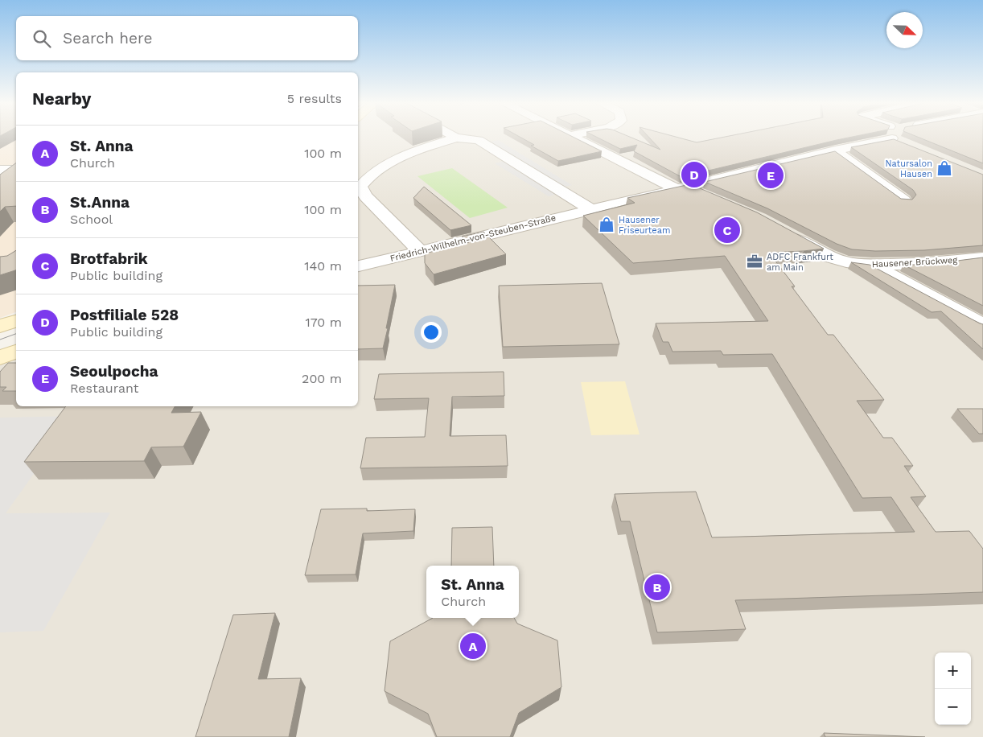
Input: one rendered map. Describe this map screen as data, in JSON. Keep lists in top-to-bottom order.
{
  "streets": {
    "street": ["Friedrich-Wilhelm-von-Steuben-Straße", "Hausener Brückweg"]
  },
  "places": {
    "shop": ["Natursalon Hausen", "Hausener Friseurteam"],
    "office": ["ADFC Frankfurt am Main"]
  },
  "north": "bottom right",
  "page": {
    "search": "Search here",
    "heading": ["Nearby", "5 results"],
    "list": [
      {
        "mark": "A",
        "name": "St. Anna",
        "note": "Church",
        "value": "100 m"
      },
      {
        "mark": "B",
        "name": "St.Anna",
        "note": "School",
        "value": "100 m"
      },
      {
        "mark": "C",
        "name": "Brotfabrik",
        "note": "Public building",
        "value": "140 m"
      },
      {
        "mark": "D",
        "name": "Postfiliale 528",
        "note": "Public building",
        "value": "170 m"
      },
      {
        "mark": "E",
        "name": "Seoulpocha",
        "note": "Restaurant",
        "value": "200 m"
      }
    ],
    "pins": [
      "D",
      "E",
      "C",
      "B",
      "A"
    ],
    "popup": ["St. Anna", "Church"],
    "map_buttons": ["+", "−"]
  }
}
